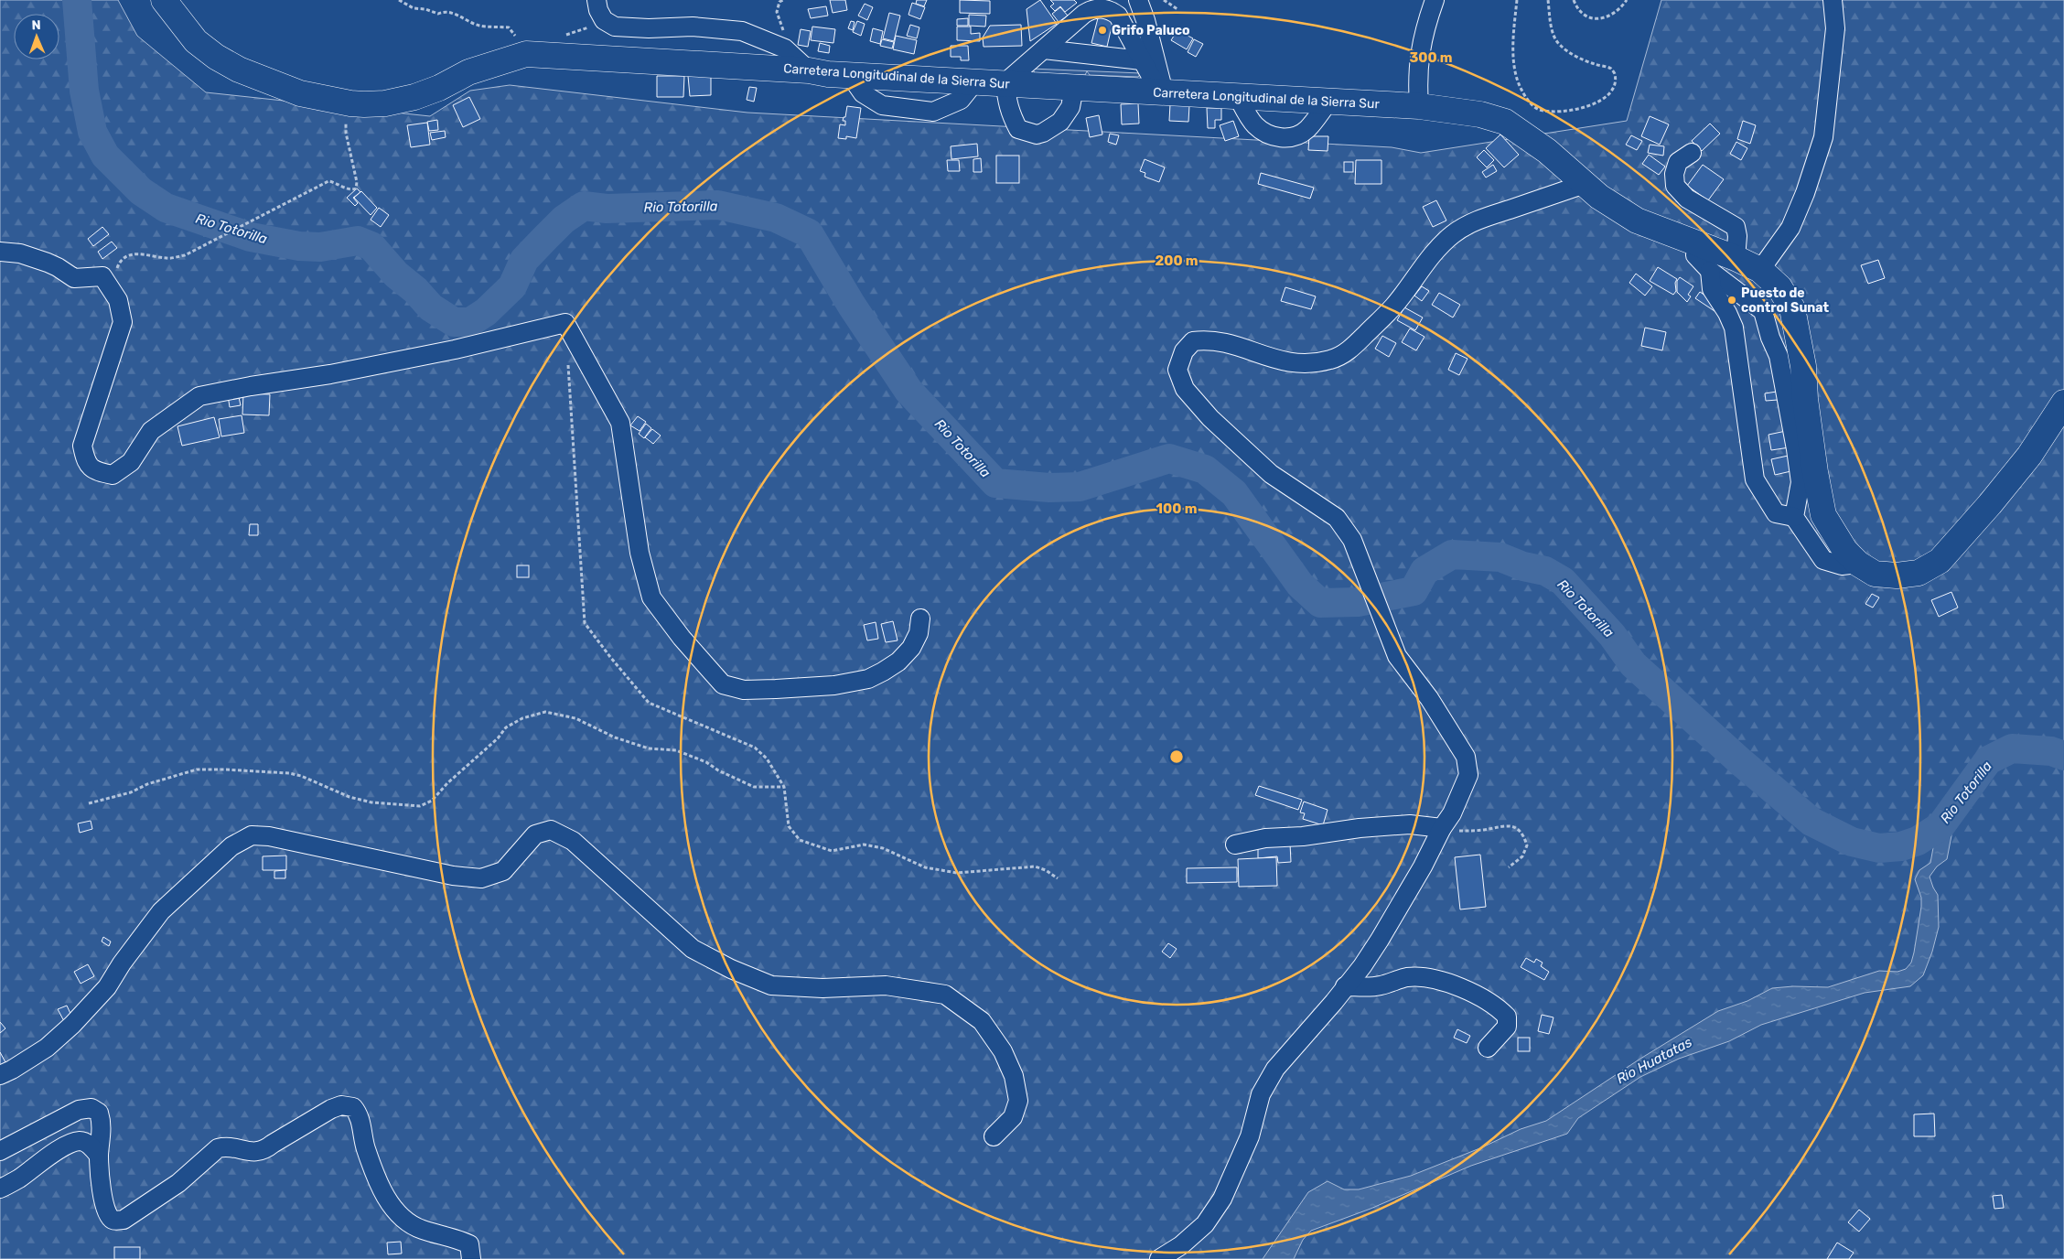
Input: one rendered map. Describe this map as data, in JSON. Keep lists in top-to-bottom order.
{
  "streets": {
    "highway": ["Carretera Longitudinal de la Sierra Sur"]
  },
  "water": ["Rio Totorilla", "Rio Huatatas"],
  "places": ["Grifo Paluco", "Puesto de control Sunat"],
  "north": "top",
  "rings": ["300 m", "200 m", "100 m"]
}
